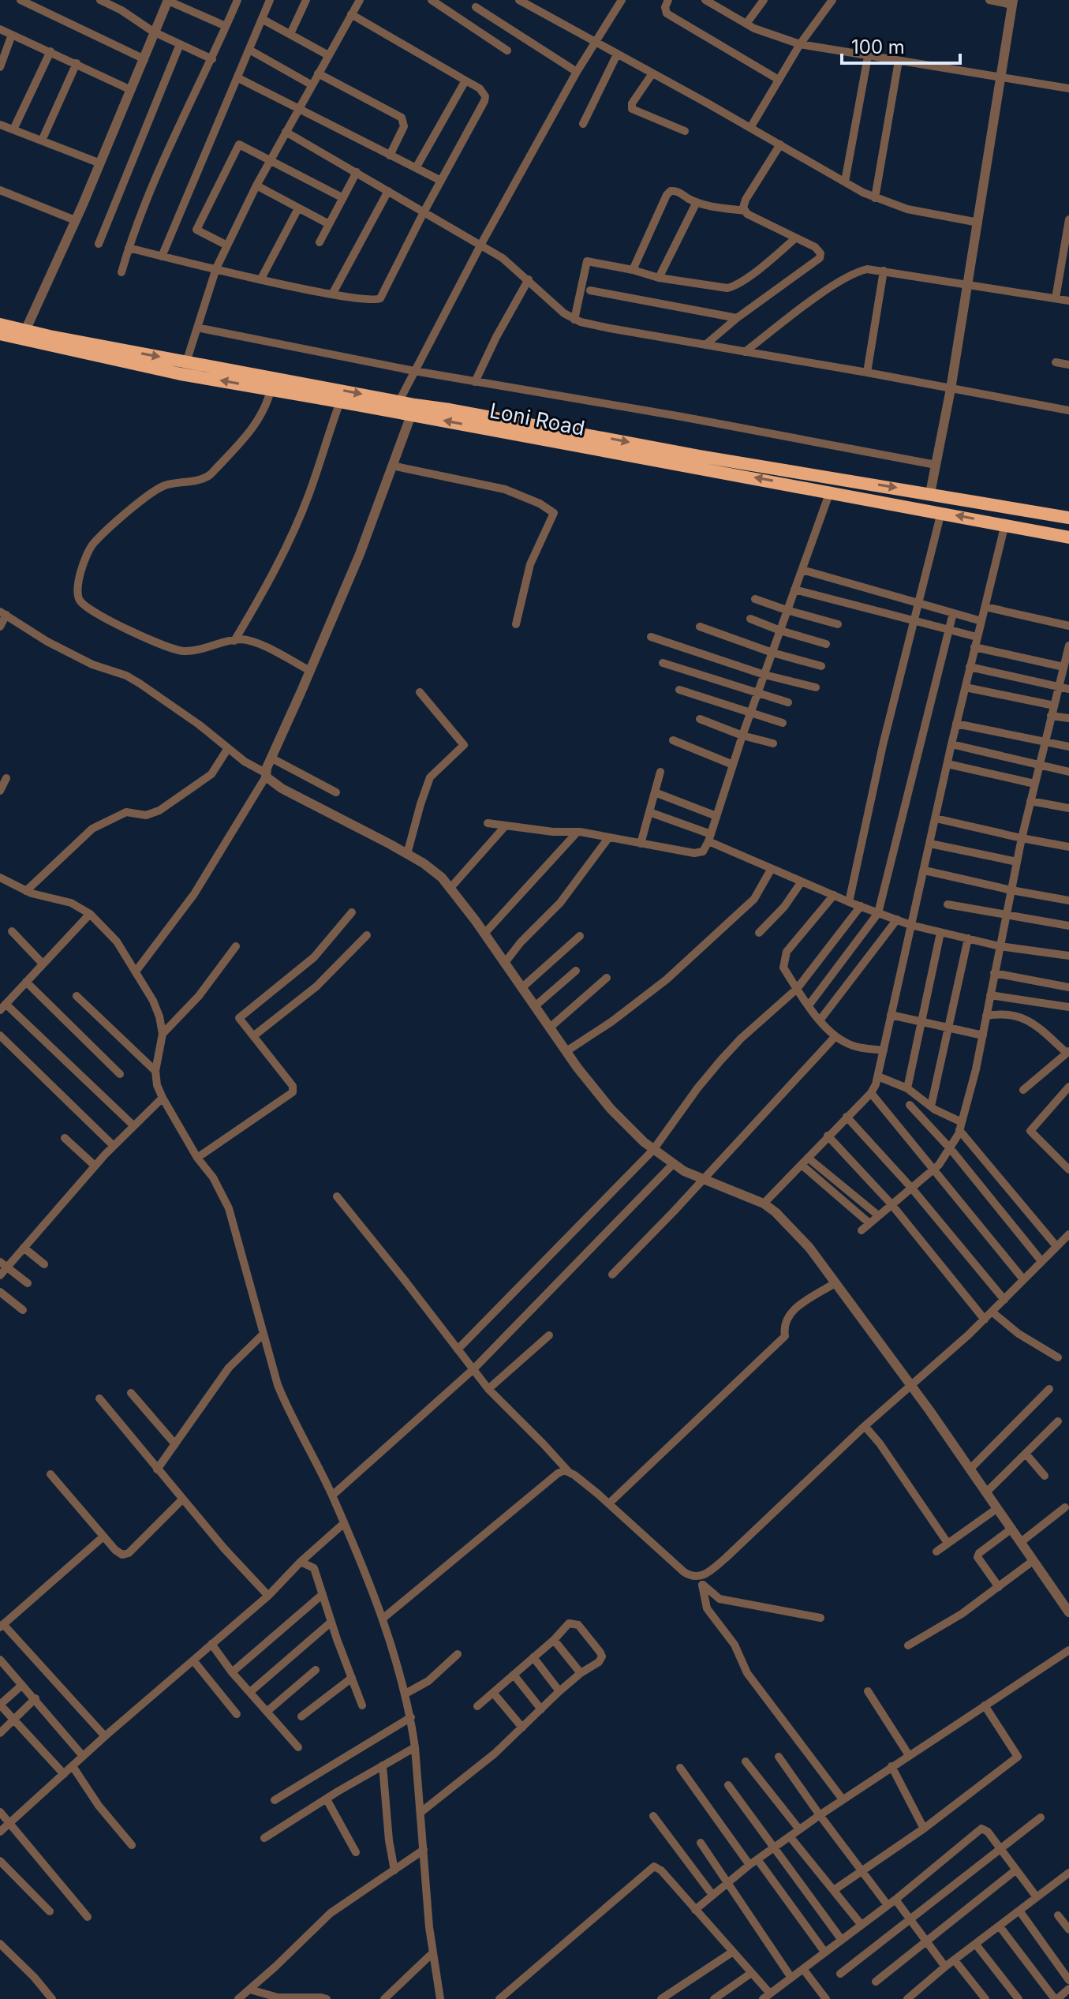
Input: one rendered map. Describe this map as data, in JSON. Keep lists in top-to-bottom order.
{
  "streets": {
    "highway": ["Loni Road"]
  },
  "scale_bar": "100 m"
}
